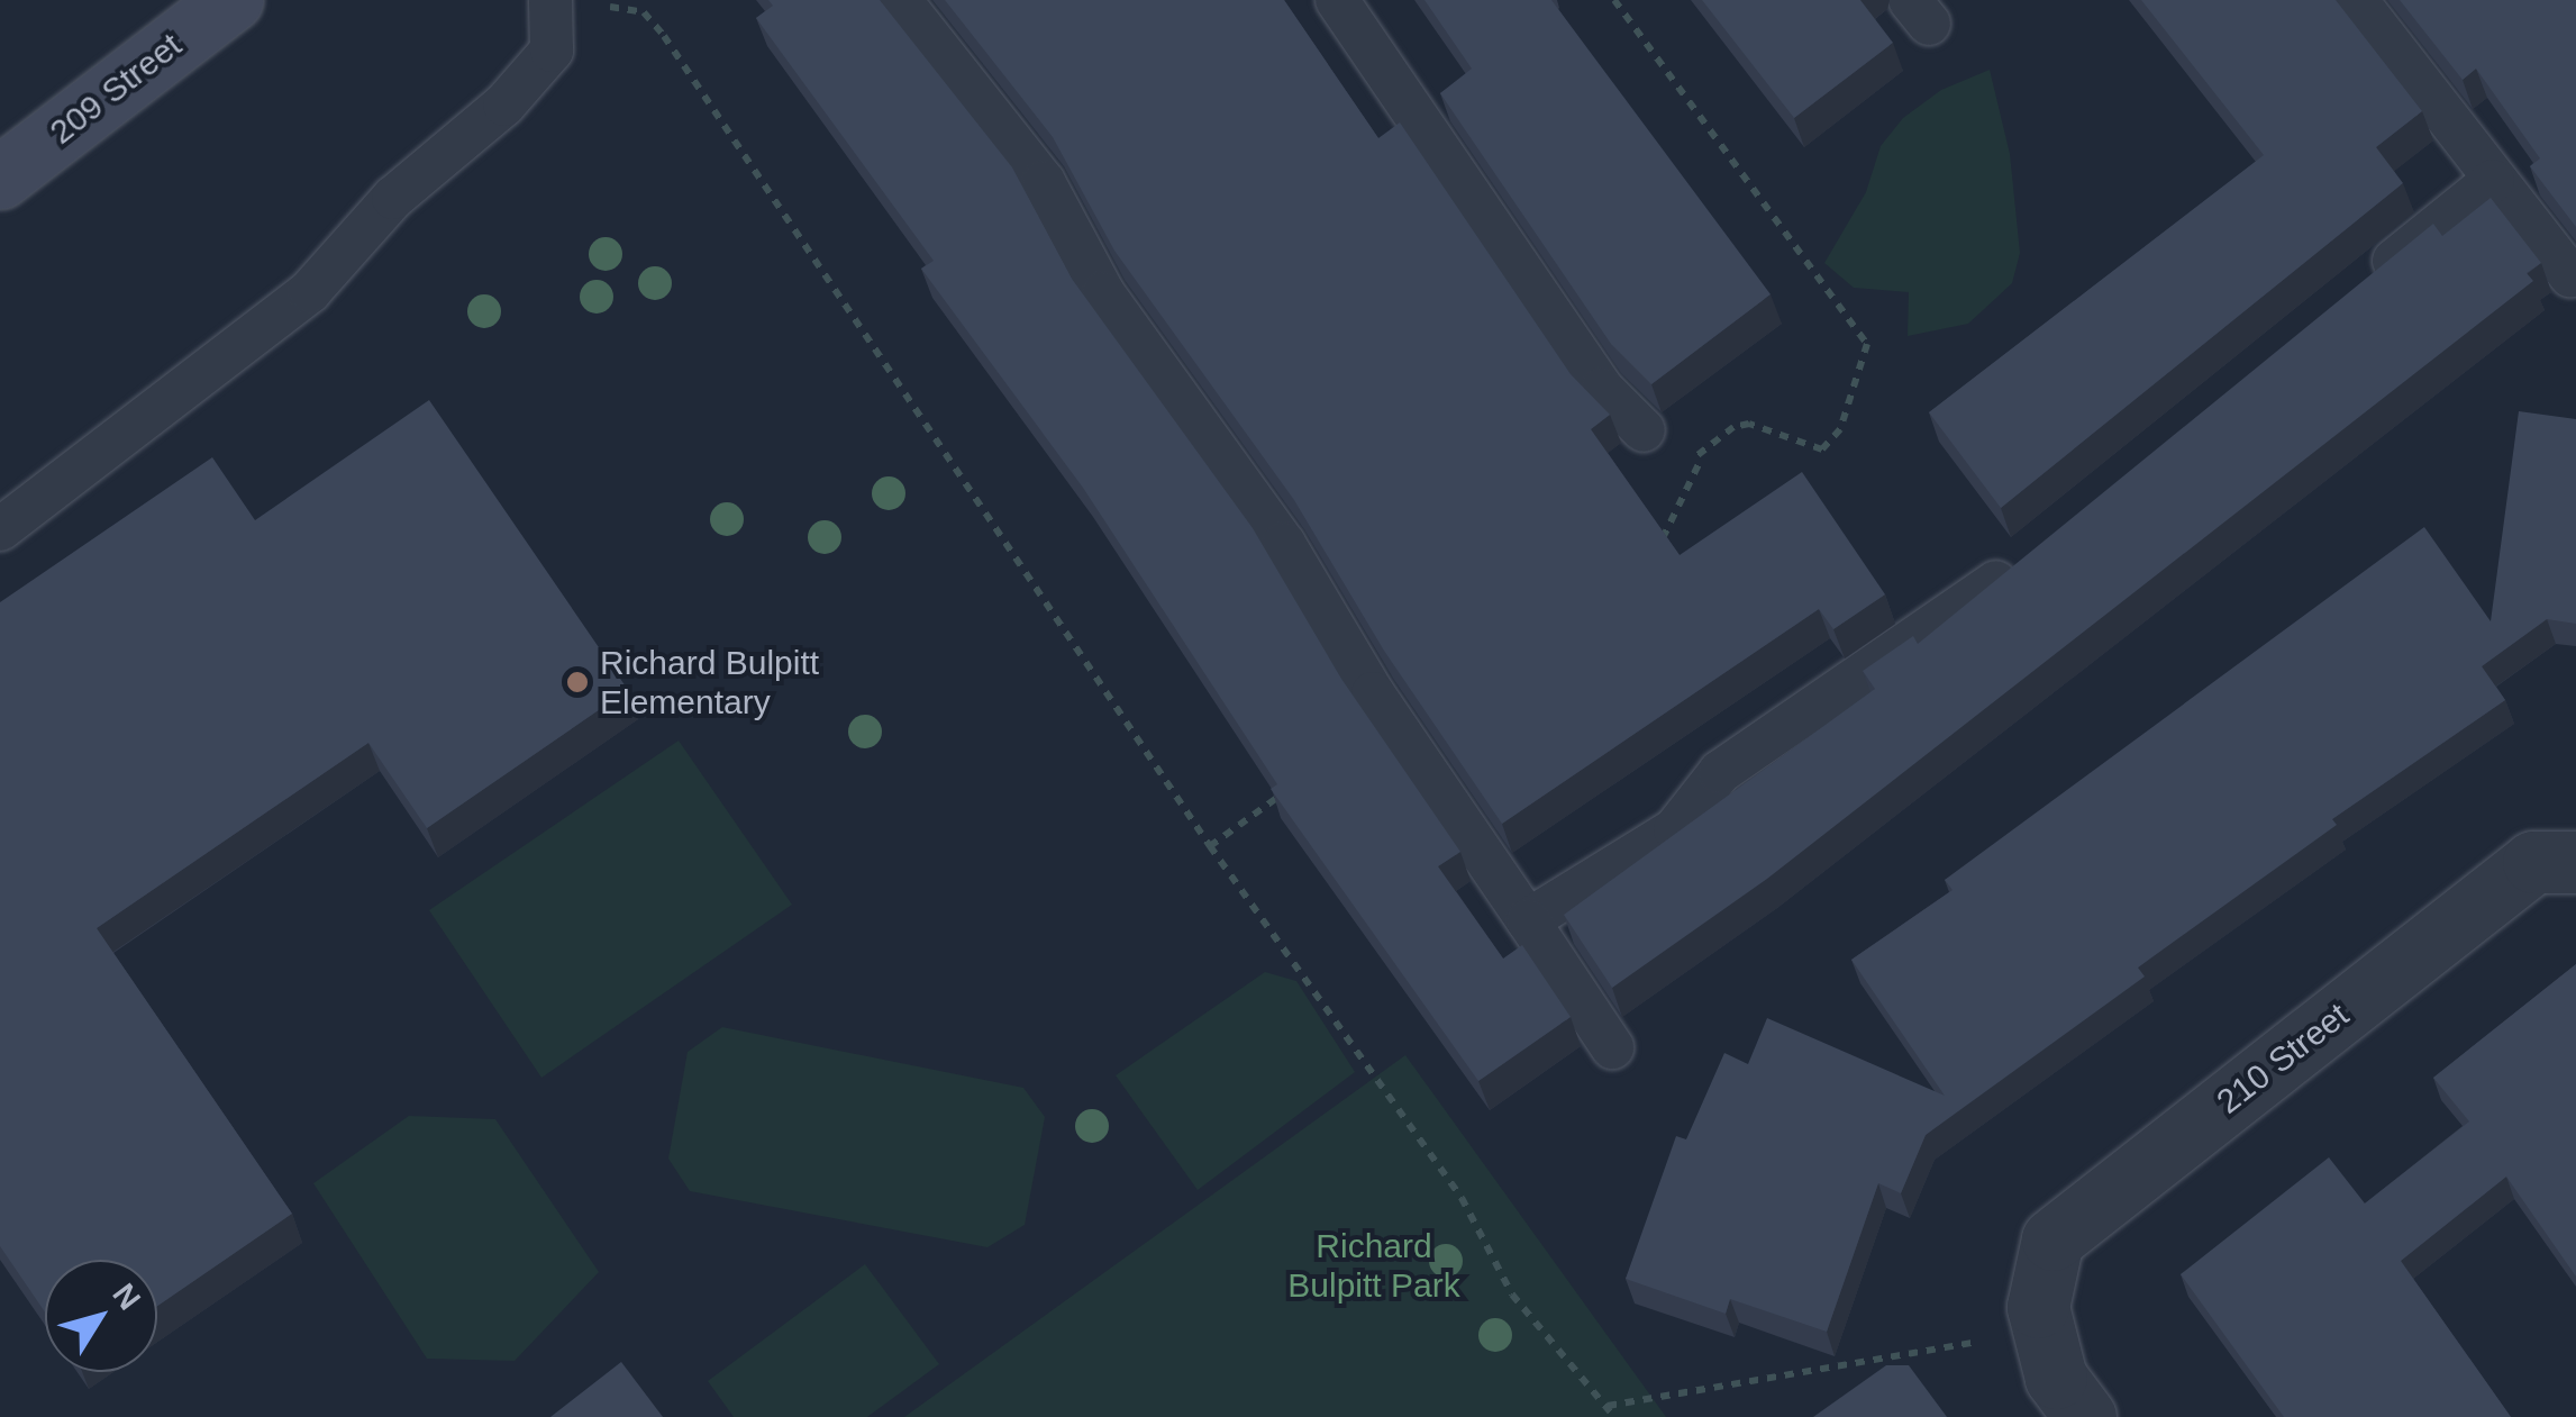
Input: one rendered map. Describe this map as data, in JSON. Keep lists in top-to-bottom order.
{
  "streets": {
    "street": ["209 Street", "210 Street"]
  },
  "parks": ["Richard Bulpitt Park"],
  "places": ["Richard Bulpitt Elementary"],
  "north": "top right"
}
